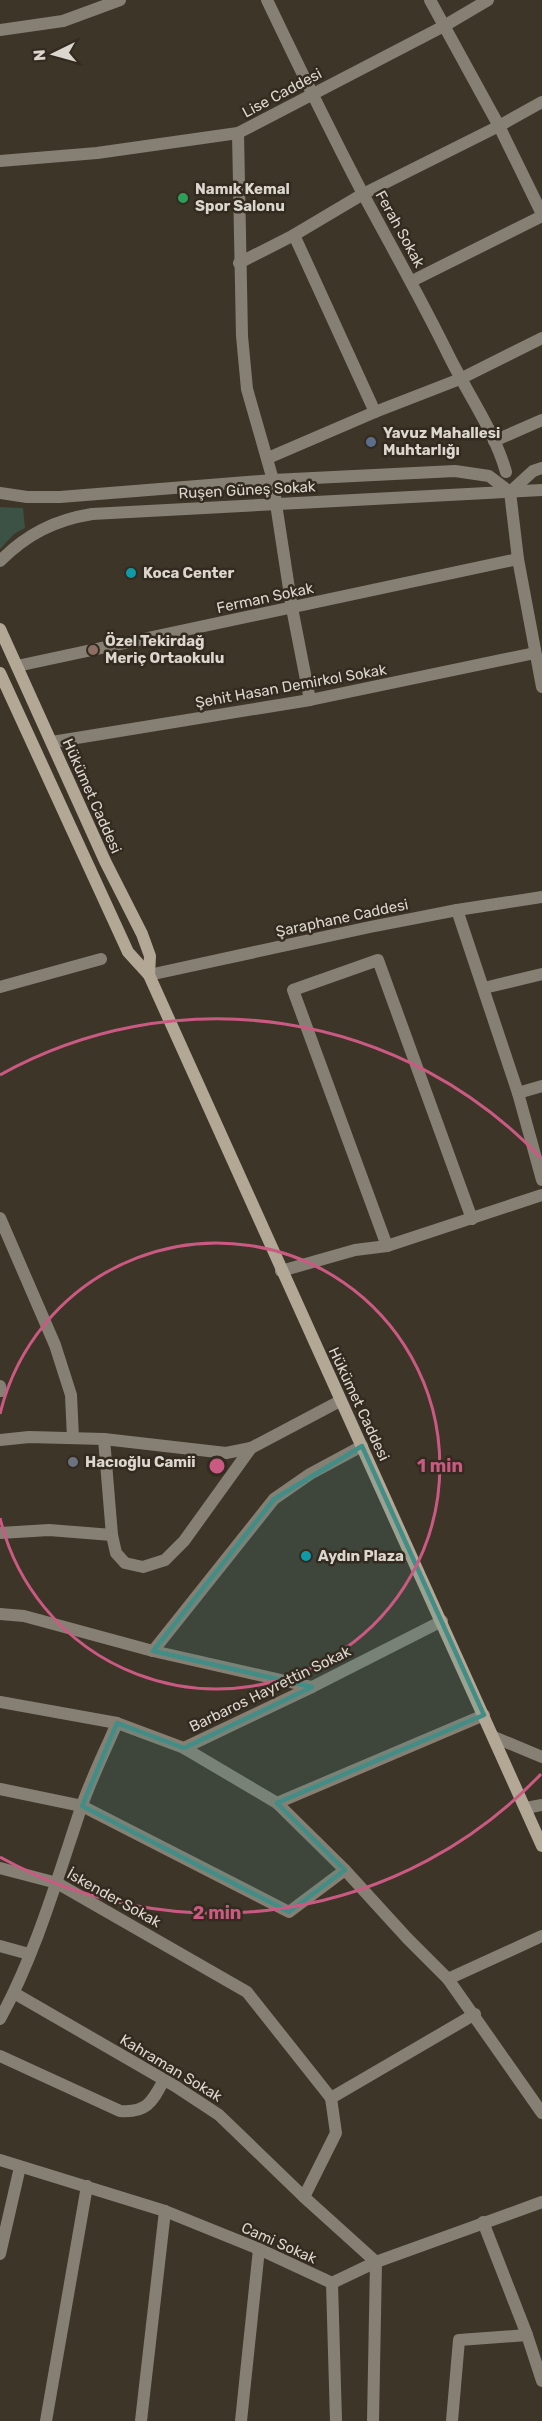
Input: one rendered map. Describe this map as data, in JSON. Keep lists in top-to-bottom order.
{
  "streets": {
    "main road": ["Hükümet Caddesi"],
    "street": [
      "Lise Caddesi",
      "Ferah Sokak",
      "Ruşen Güneş Sokak",
      "Ferman Sokak",
      "Şehit Hasan Demirkol Sokak",
      "Şaraphane Caddesi",
      "Barbaros Hayrettin Sokak",
      "İskender Sokak",
      "Kahraman Sokak",
      "Cami Sokak"
    ]
  },
  "crossings": [
    ["Lise Caddesi", "Ferah Sokak"],
    ["Ferman Sokak", "Hükümet Caddesi"],
    ["Şehit Hasan Demirkol Sokak", "Hükümet Caddesi"],
    ["Hükümet Caddesi", "Şaraphane Caddesi"],
    ["Hükümet Caddesi", "Barbaros Hayrettin Sokak"]
  ],
  "places": [
    "Namık Kemal Spor Salonu",
    "Yavuz Mahallesi Muhtarlığı",
    "Koca Center",
    "Özel Tekirdağ Meriç Ortaokulu",
    "Hacıoğlu Camii",
    "Aydın Plaza"
  ],
  "north": "left",
  "rings": ["1 min", "2 min"]
}
